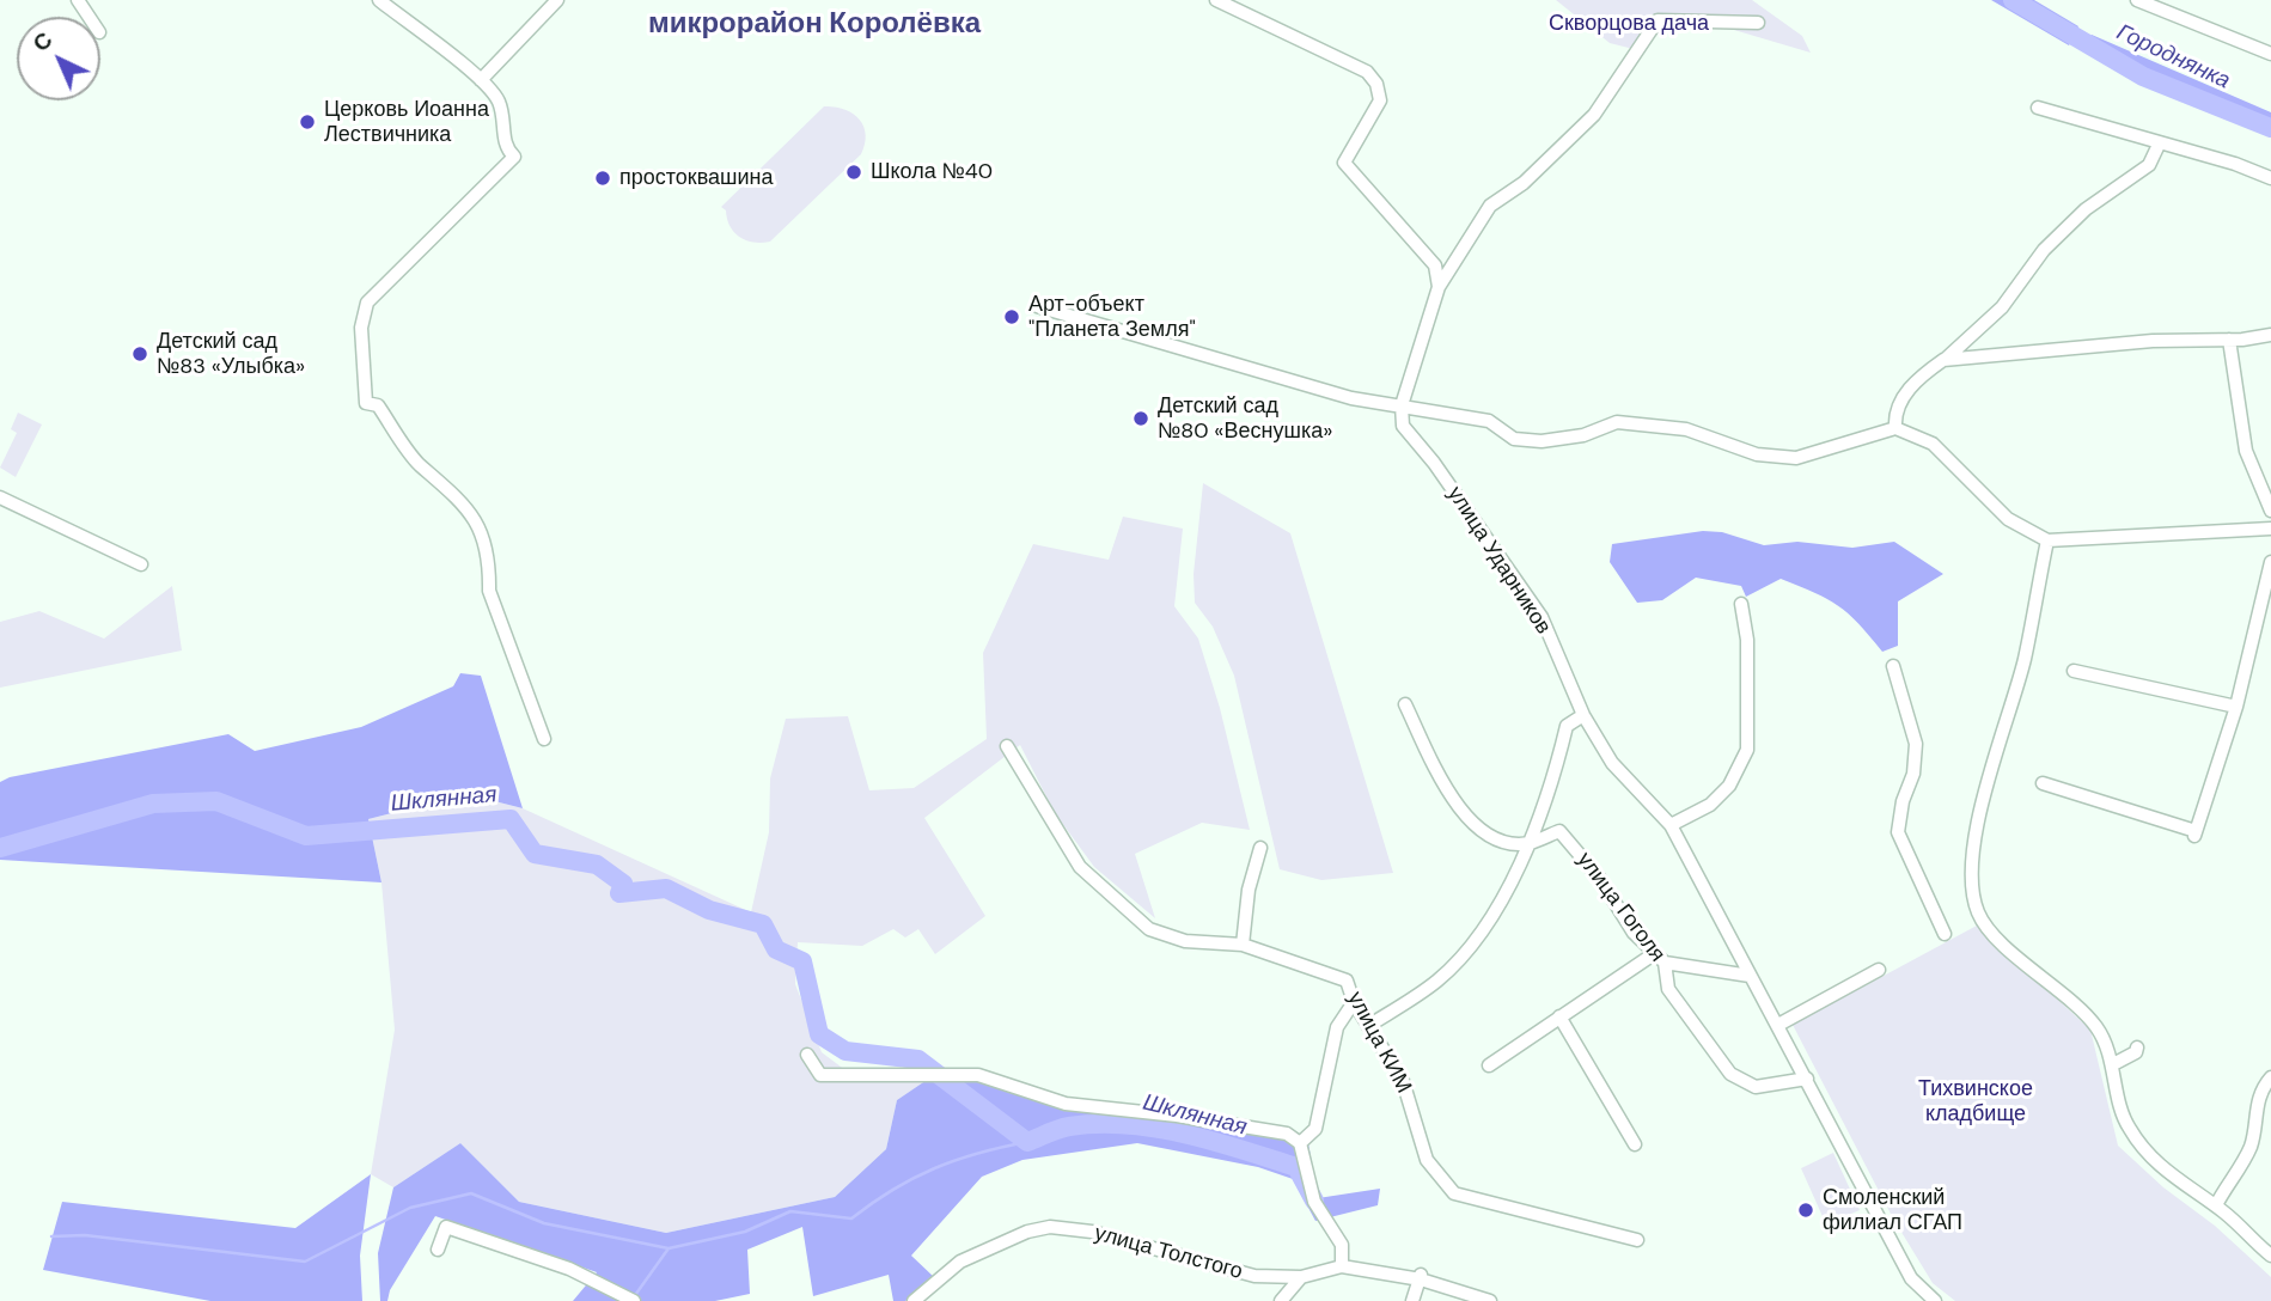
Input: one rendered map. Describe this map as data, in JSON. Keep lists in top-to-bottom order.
{
  "streets": {
    "street": [
      "улица Ударников",
      "улица Гоголя",
      "улица КИМ",
      "улица Толстого"
    ]
  },
  "crossings": [
    ["улица Ударников", "улица Гоголя"]
  ],
  "districts": ["микрорайон Королёвка"],
  "water": ["Городнянка", "Шклянная"],
  "parks": ["Скворцова дача", "Тихвинское кладбище"],
  "places": [
    "Церковь Иоанна Лествичника",
    "Школа №40",
    "простоквашина",
    "Арт-объект \"Планета Земля\"",
    "Детский сад №83 «Улыбка»",
    "Детский сад №80 «Веснушка»",
    "Смоленский филиал СГАП"
  ],
  "north": "top left"
}
